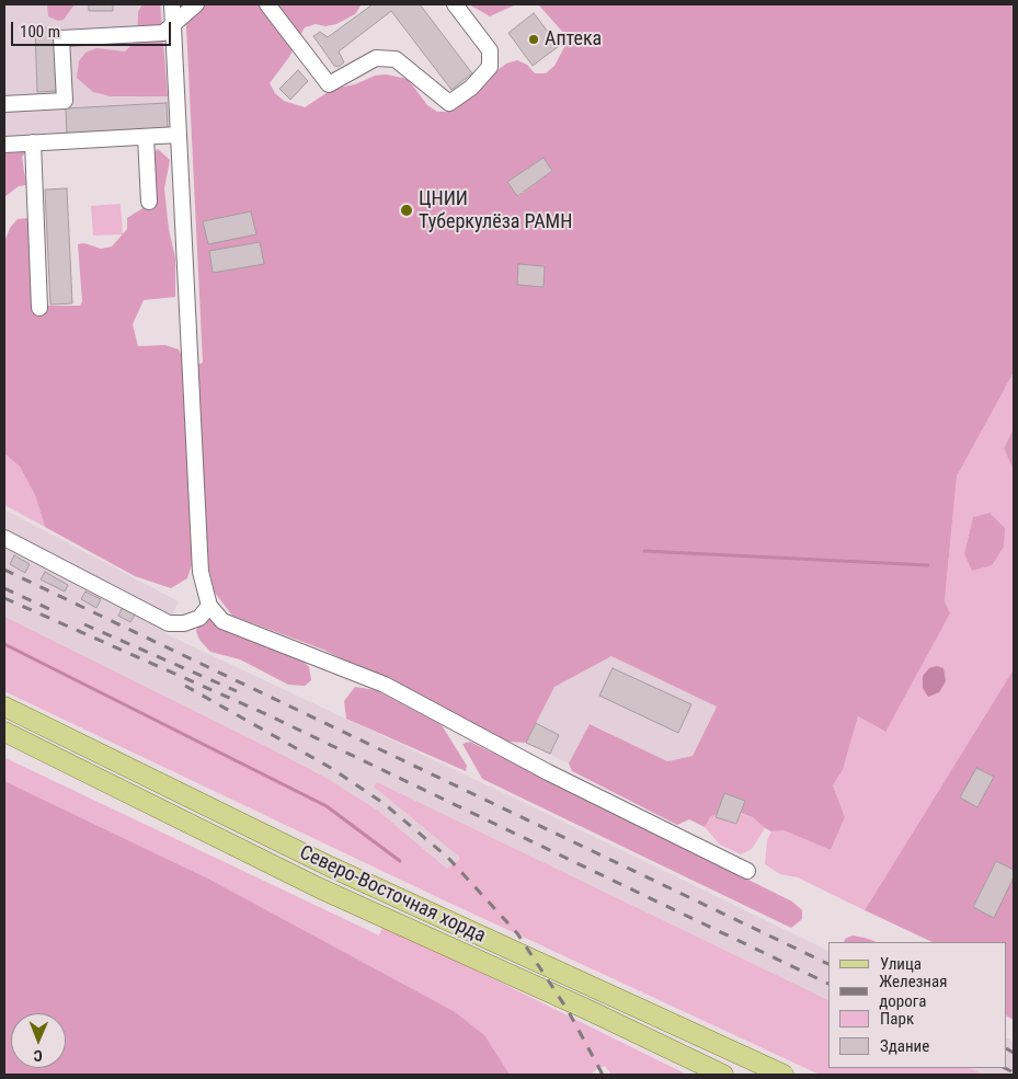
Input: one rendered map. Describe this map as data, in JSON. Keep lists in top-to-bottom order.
{
  "streets": {
    "main road": ["Северо-Восточная хорда"]
  },
  "places": ["Аптека", "ЦНИИ Туберкулёза РАМН"],
  "legend": [
    "Улица",
    "Железная дорога",
    "Парк",
    "Здание"
  ],
  "scale_bar": "100 m",
  "north": "bottom"
}
